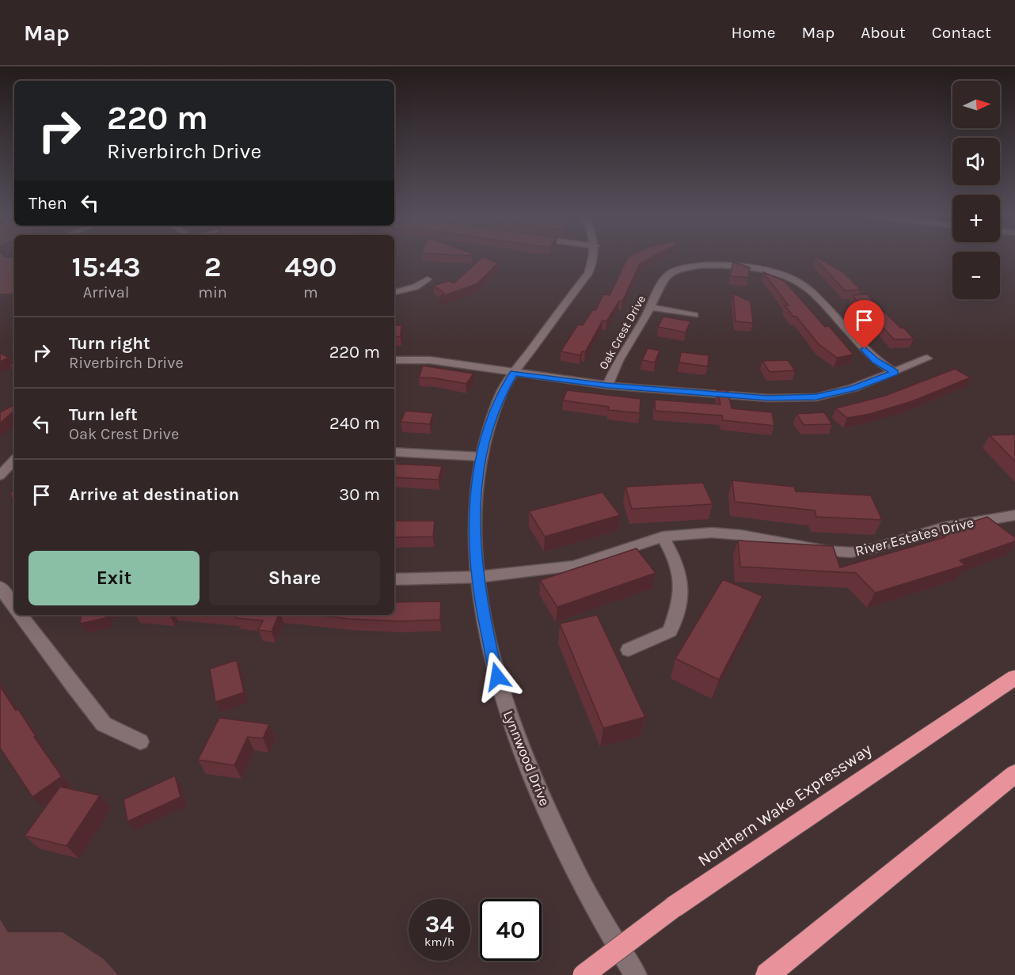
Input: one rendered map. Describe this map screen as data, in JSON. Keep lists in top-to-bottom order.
{
  "streets": {
    "highway": ["Northern Wake Expressway"],
    "street": ["Oak Crest Drive", "River Estates Drive", "Lynnwood Drive"]
  },
  "crossings": [
    ["River Estates Drive", "Lynnwood Drive"]
  ],
  "north": "right",
  "page": {
    "header": "Map",
    "nav": [
      "Home",
      "Map",
      "About",
      "Contact"
    ],
    "map_buttons": ["+", "−"],
    "turn": ["220 m", "Riverbirch Drive"],
    "then": "Then",
    "eta": [
      "15:43",
      "Arrival",
      "2",
      "min",
      "490",
      "m"
    ],
    "list": [
      {
        "name": "Turn right",
        "note": "Riverbirch Drive",
        "value": "220 m"
      },
      {
        "name": "Turn left",
        "note": "Oak Crest Drive",
        "value": "240 m"
      },
      {
        "name": "Arrive at destination",
        "value": "30 m"
      }
    ],
    "buttons": ["Exit", "Share"],
    "speed": "34 km/h",
    "limit": "40"
  }
}
